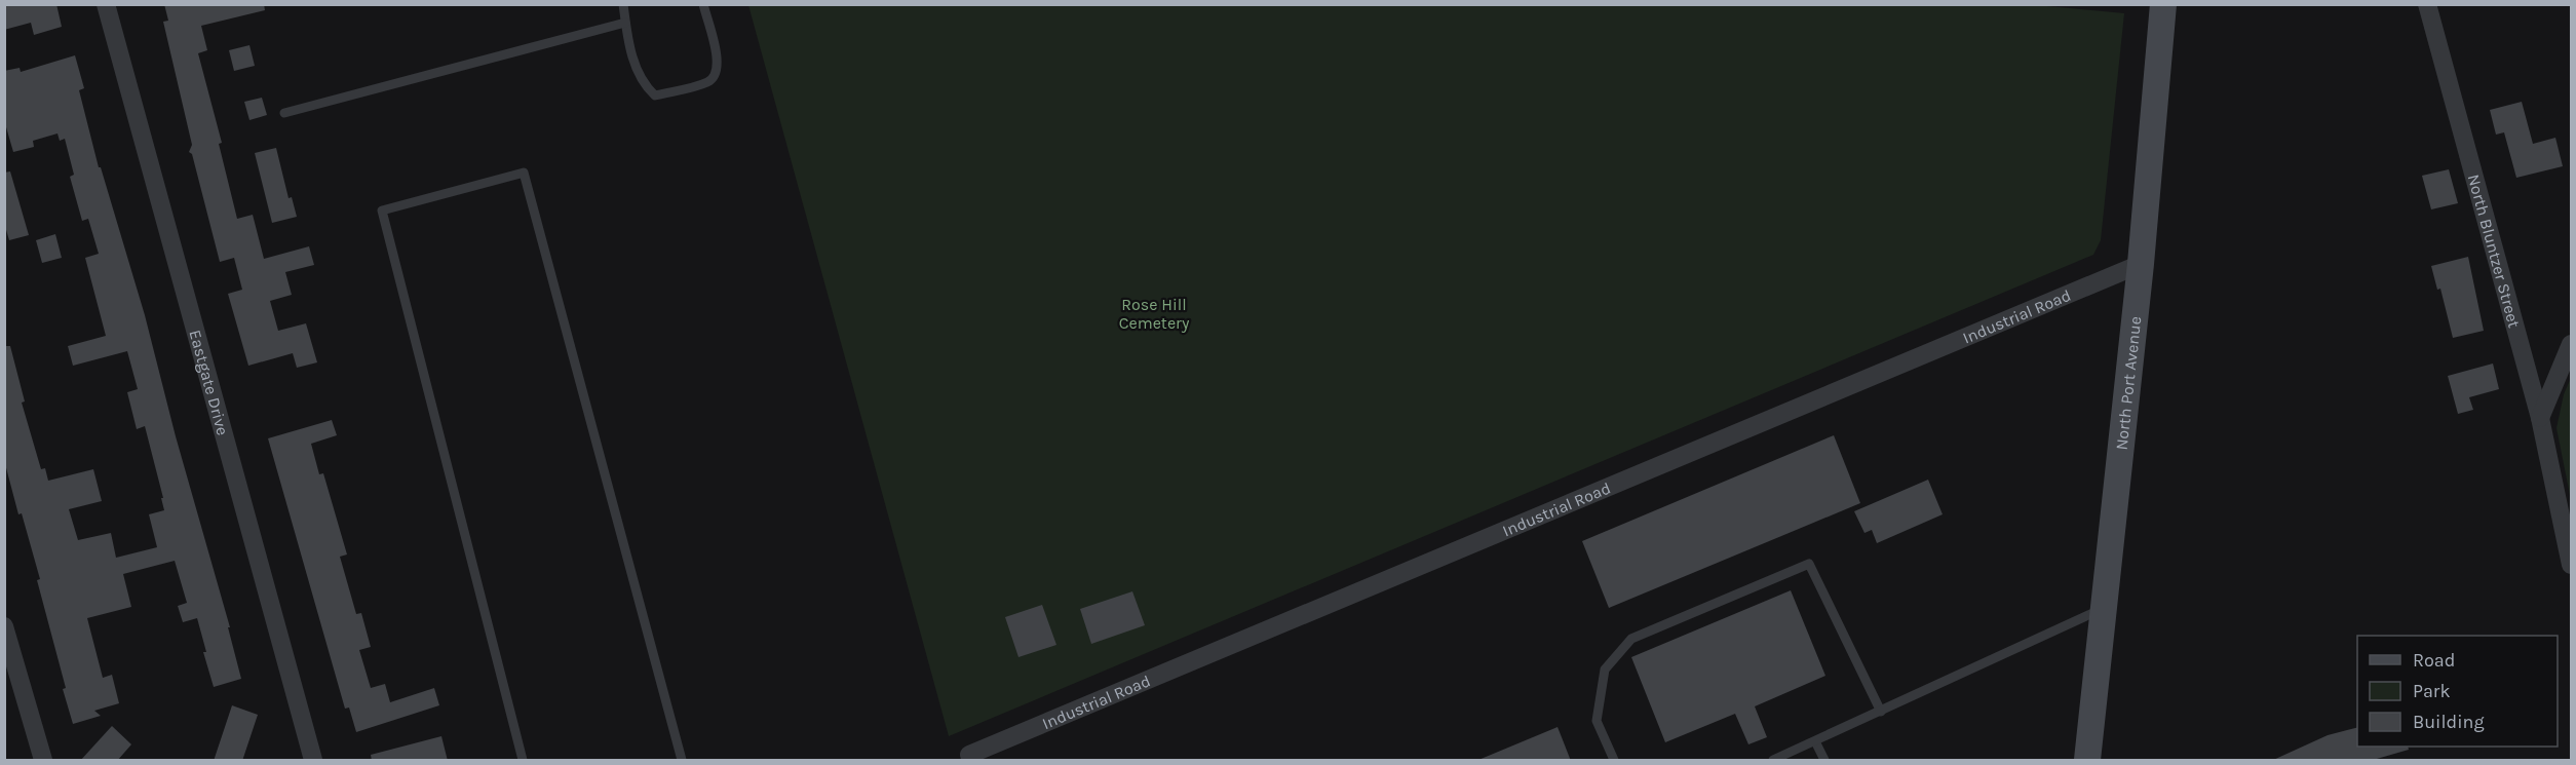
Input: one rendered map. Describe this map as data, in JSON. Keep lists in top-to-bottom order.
{
  "streets": {
    "main road": ["North Port Avenue"],
    "street": ["North Bluntzer Street", "Industrial Road", "Eastgate Drive"]
  },
  "crossings": [
    ["Industrial Road", "North Port Avenue"]
  ],
  "parks": ["Rose Hill Cemetery"],
  "legend": ["Road", "Park", "Building"]
}
